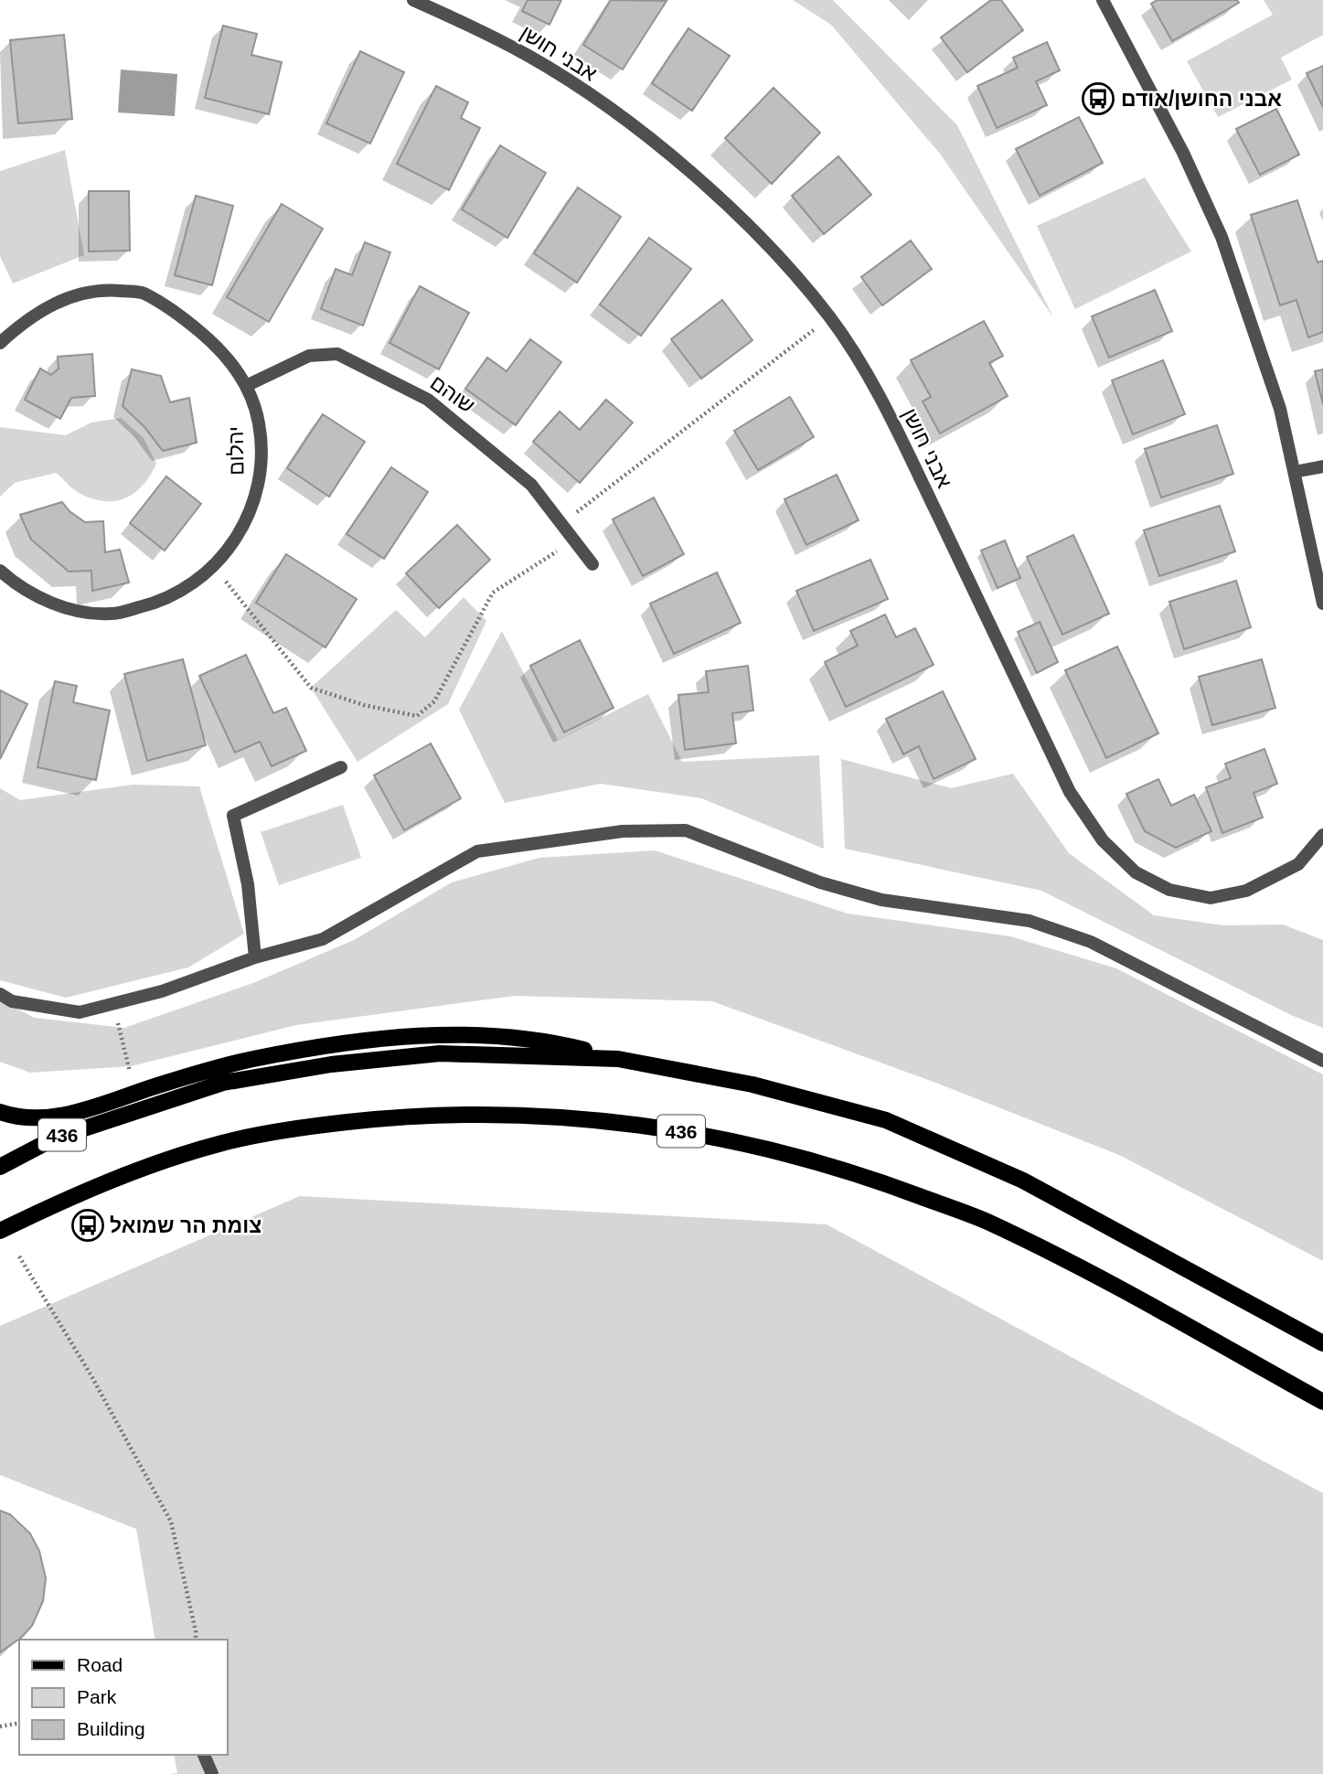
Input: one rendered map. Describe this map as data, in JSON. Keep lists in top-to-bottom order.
{
  "streets": {
    "main road": ["436"],
    "street": ["אבני חושן", "שוהם", "יהלום"]
  },
  "crossings": [
    ["שוהם", "יהלום"]
  ],
  "places": {
    "bus stop": ["אבני החושן/אודם", "צומת הר שמואל"]
  },
  "legend": ["Road", "Park", "Building"]
}
